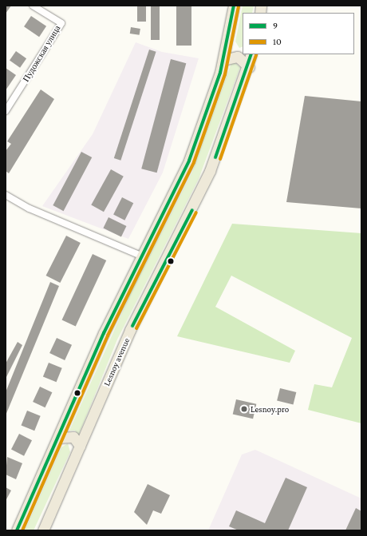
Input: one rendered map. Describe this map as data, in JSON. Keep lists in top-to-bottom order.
{
  "streets": {
    "main road": ["Lesnoy avenue"],
    "street": ["Пудожская улица"]
  },
  "places": ["Lesnoy.pro"],
  "lines": ["transit line 9", "transit line 10"],
  "legend": ["9", "10"]
}
